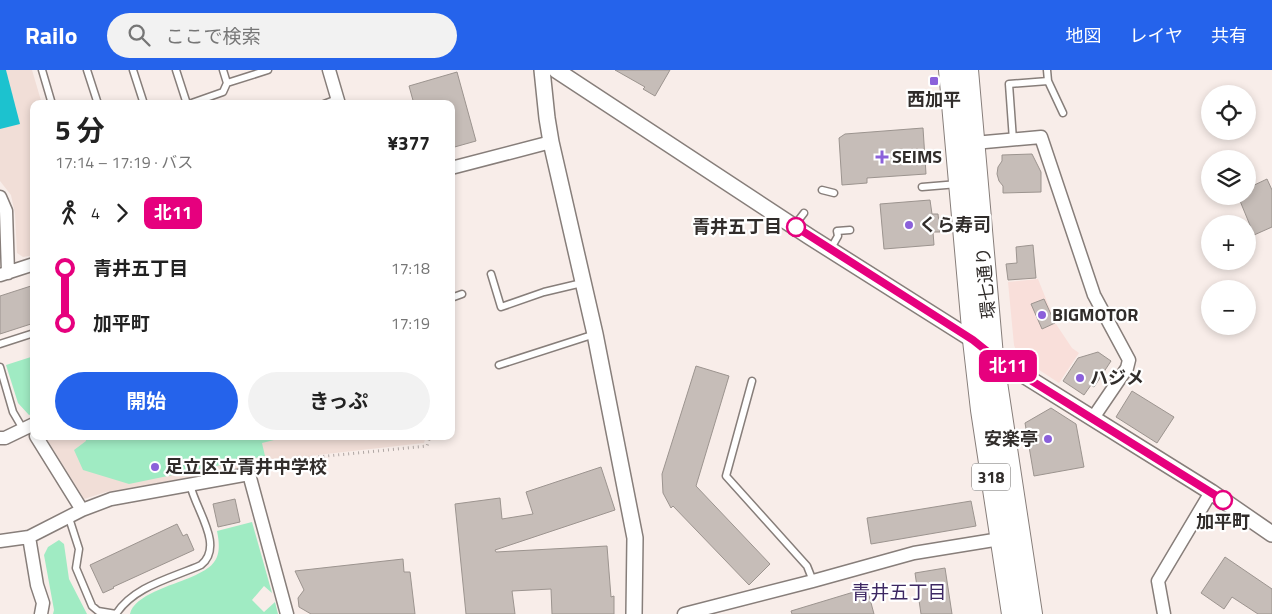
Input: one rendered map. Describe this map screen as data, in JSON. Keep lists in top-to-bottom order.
{
  "streets": {
    "main road": ["環七通り", "318"]
  },
  "districts": ["青井五丁目"],
  "places": {
    "transit": ["西加平"],
    "health": ["SEIMS"],
    "other": [
      "くら寿司",
      "青井五丁目",
      "BIGMOTOR",
      "ハジメ",
      "安楽亭",
      "足立区立青井中学校",
      "加平町"
    ]
  },
  "lines": ["bus line 北11"],
  "page": {
    "header": "Railo",
    "search": "ここで検索",
    "nav": ["地図", "レイヤ", "共有"],
    "on_map": "北11",
    "map_buttons": ["+", "−"],
    "heading": ["5 分", "17:14 – 17:19 · バス", "¥377"],
    "legs": ["4", "北11"],
    "list": [
      {
        "name": "青井五丁目",
        "value": "17:18"
      },
      {
        "name": "加平町",
        "value": "17:19"
      }
    ],
    "buttons": ["開始", "きっぷ"]
  }
}
